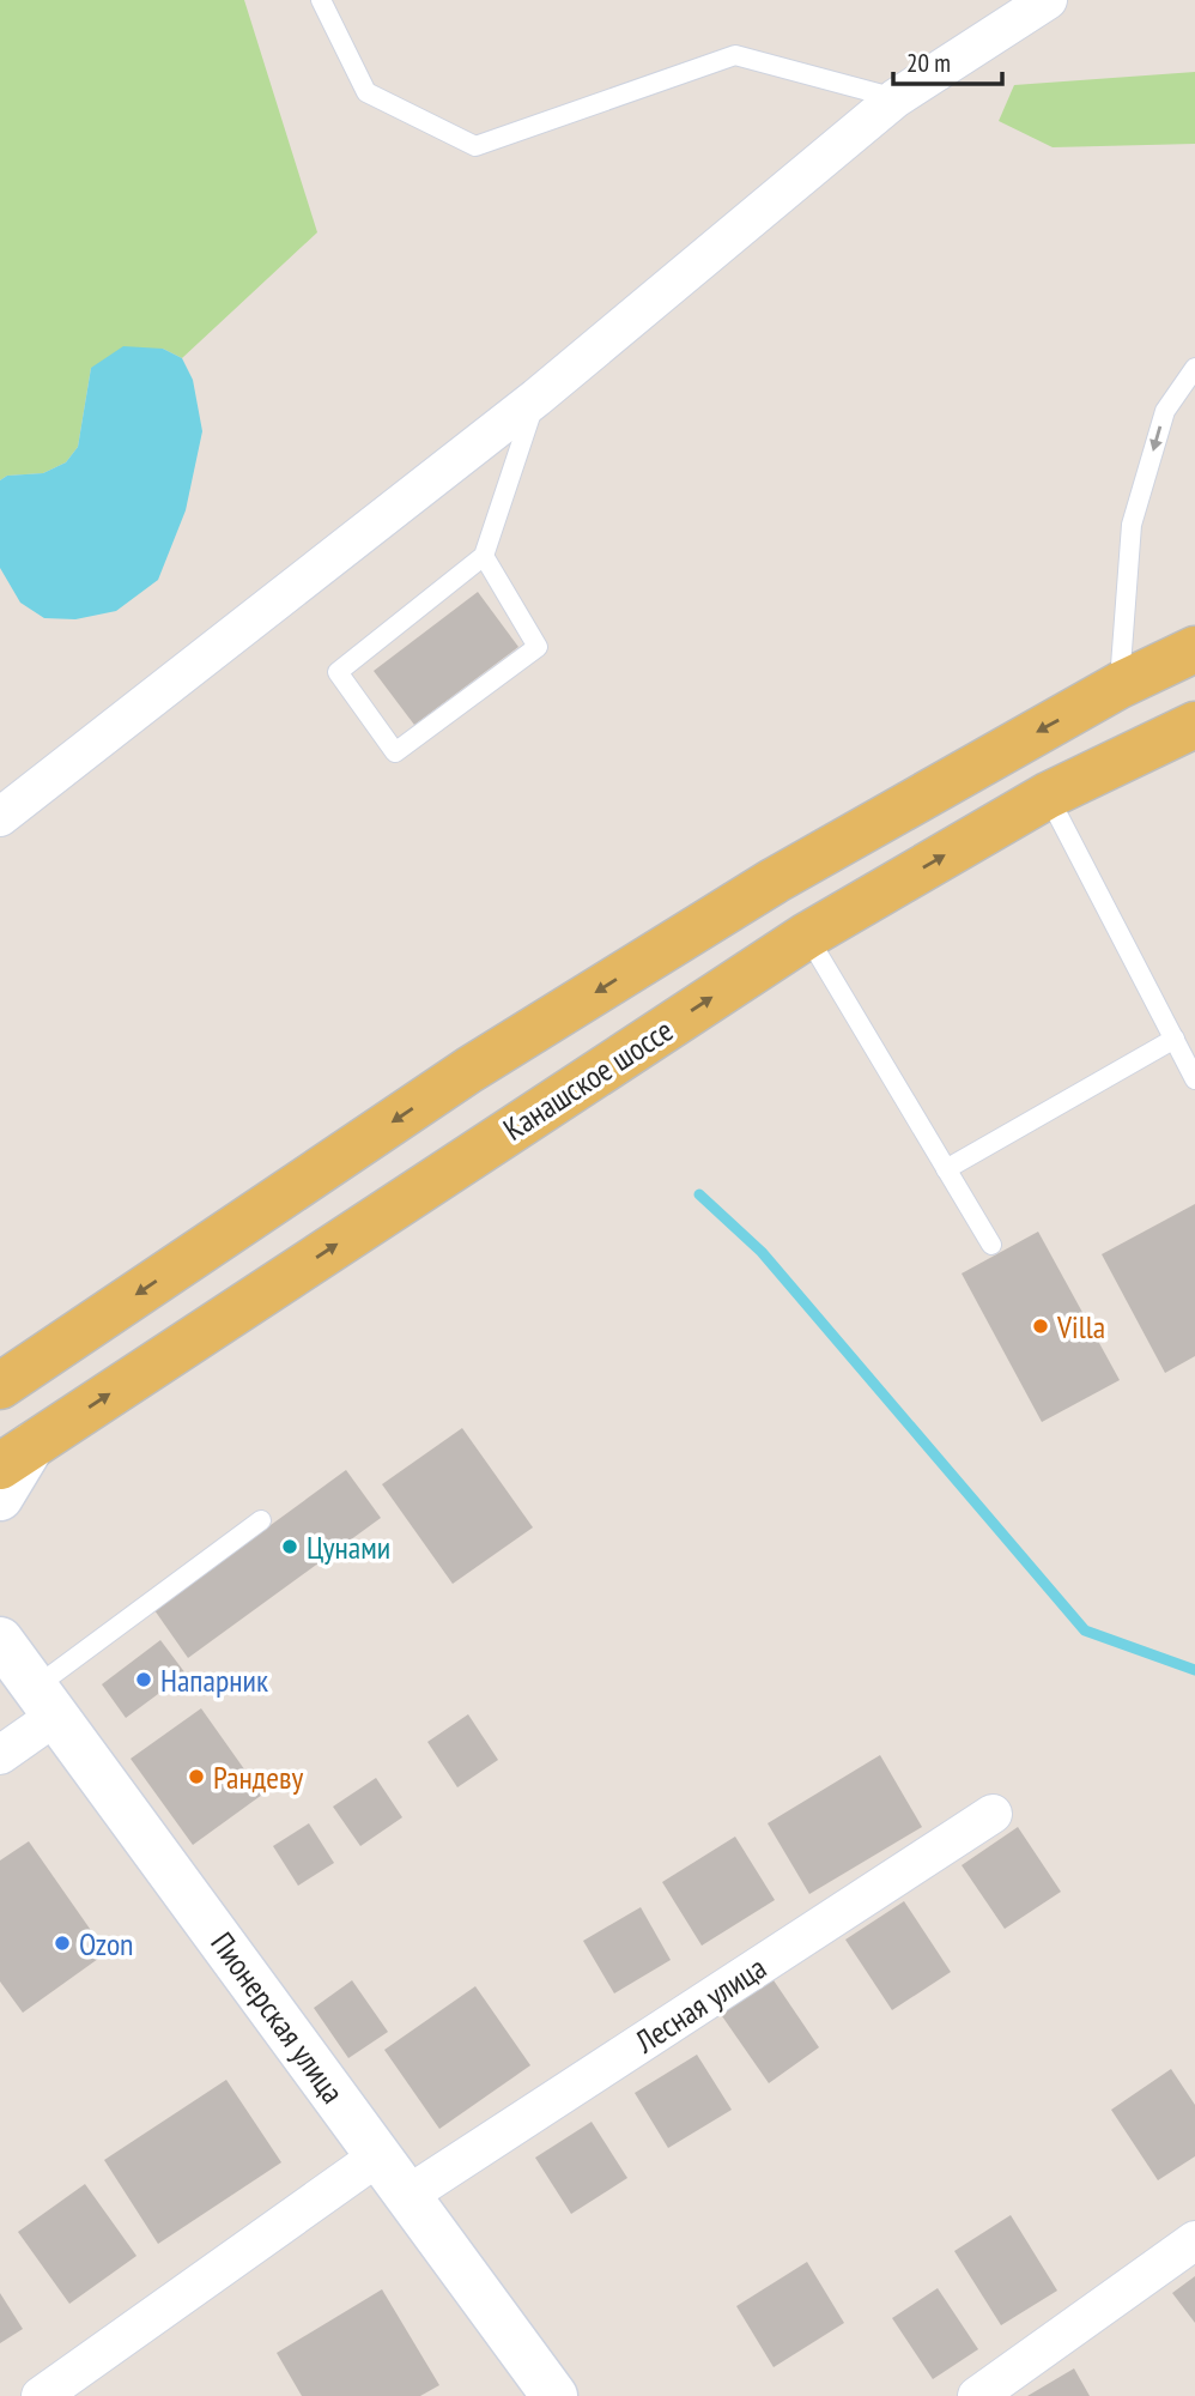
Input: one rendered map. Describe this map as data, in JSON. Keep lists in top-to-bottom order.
{
  "streets": {
    "main road": ["Канашское шоссе"],
    "street": ["Лесная улица", "Пионерская улица"]
  },
  "crossings": [
    ["Лесная улица", "Пионерская улица"]
  ],
  "places": [
    "Villa",
    "Цунами",
    "Напарник",
    "Рандеву",
    "Ozon"
  ],
  "scale_bar": "20 m"
}
